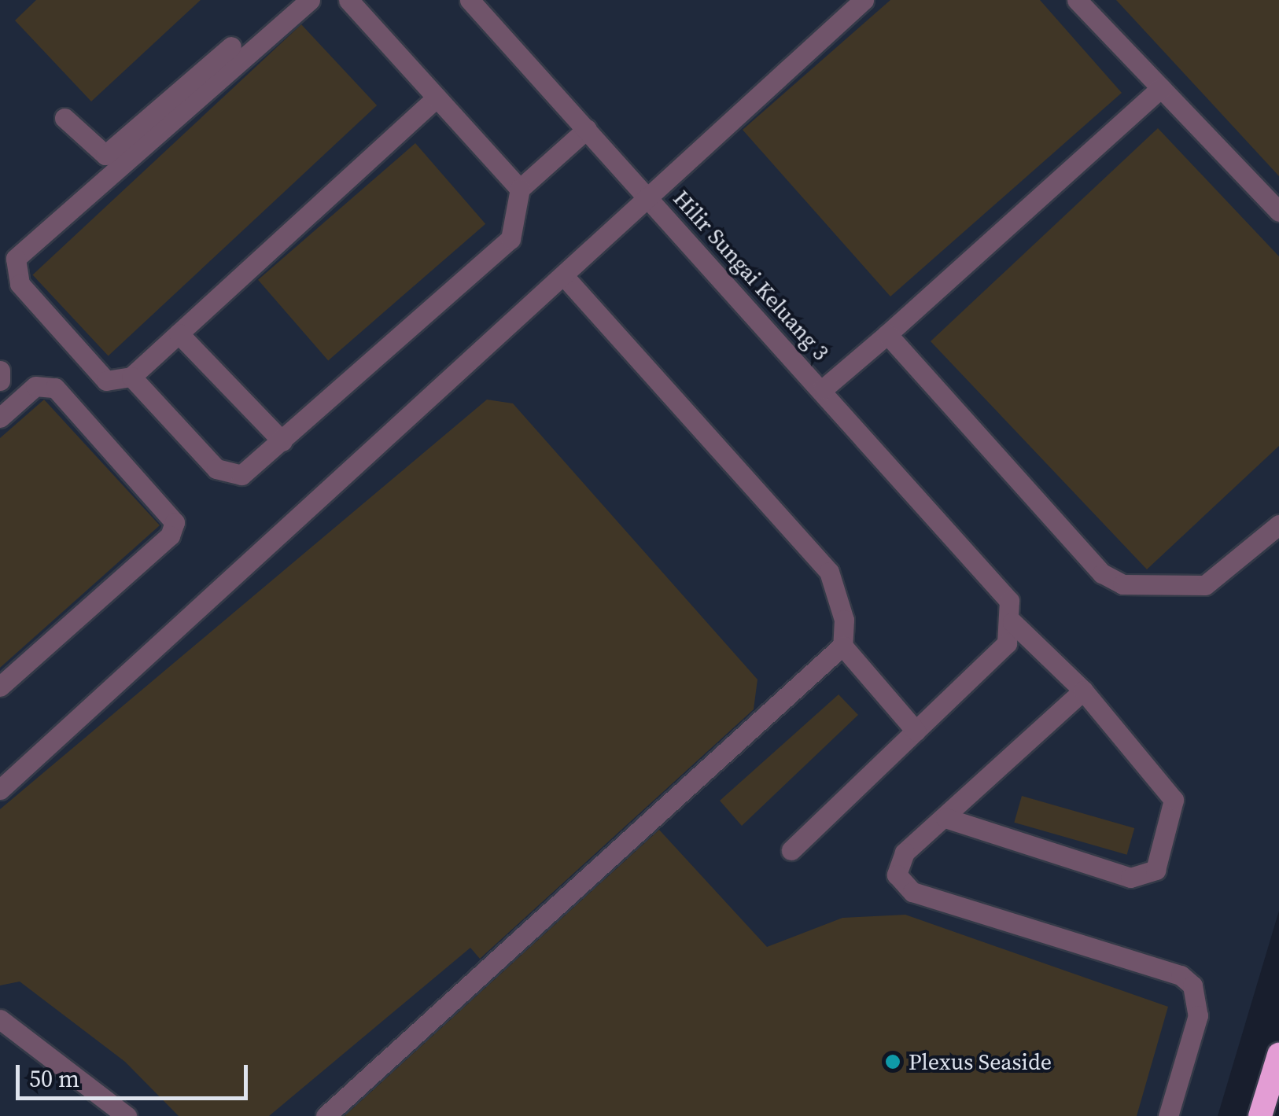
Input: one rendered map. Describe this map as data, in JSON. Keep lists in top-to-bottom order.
{
  "streets": {
    "street": ["Hilir Sungai Keluang 3"]
  },
  "places": ["Plexus Seaside"],
  "scale_bar": "50 m"
}
